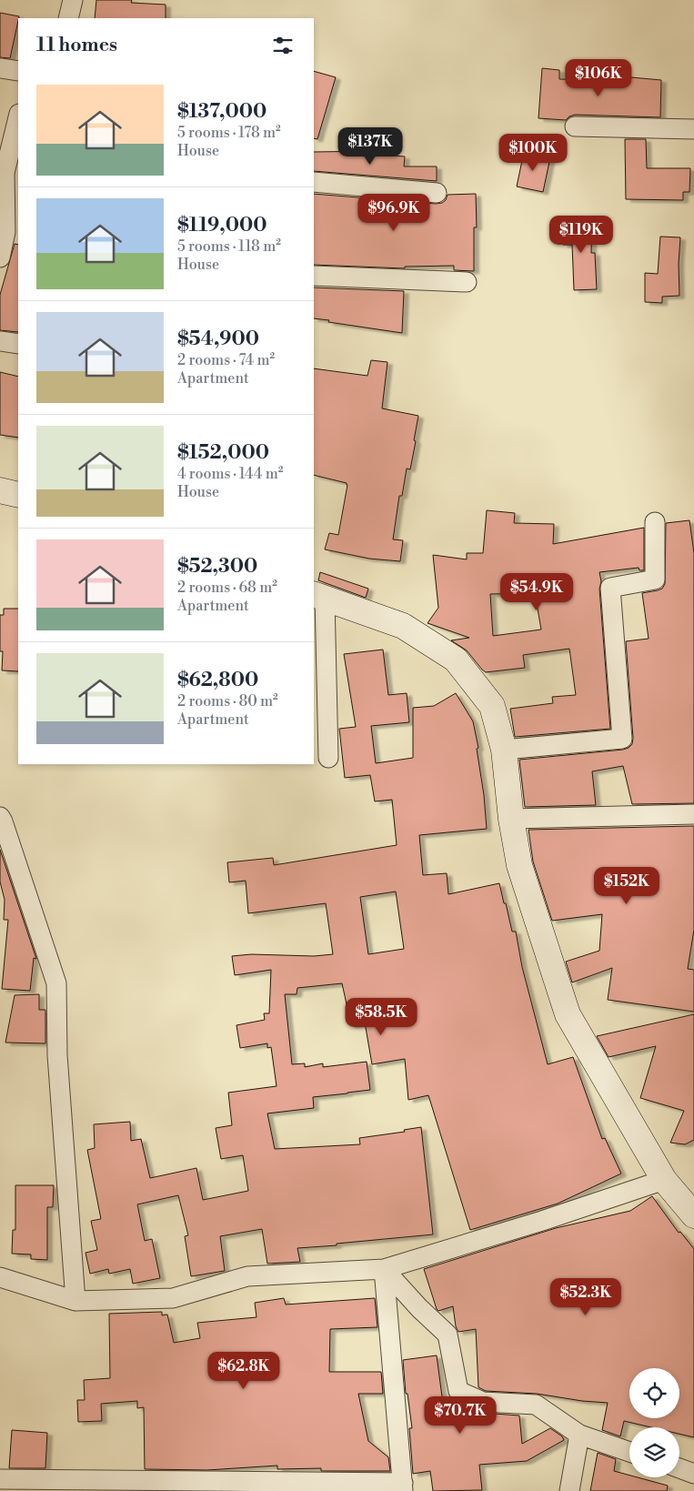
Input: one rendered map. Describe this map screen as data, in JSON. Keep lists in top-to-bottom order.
{
  "page": {
    "heading": "11 homes",
    "price": [
      "$106K",
      "$137K",
      "$100K",
      "$96.9K",
      "$119K",
      "$54.9K",
      "$152K",
      "$58.5K",
      "$52.3K",
      "$62.8K",
      "$70.7K"
    ],
    "list": [
      {
        "name": "$137,000",
        "note": "5 rooms · 178 m² · House"
      },
      {
        "name": "$119,000",
        "note": "5 rooms · 118 m² · House"
      },
      {
        "name": "$54,900",
        "note": "2 rooms · 74 m² · Apartment"
      },
      {
        "name": "$152,000",
        "note": "4 rooms · 144 m² · House"
      },
      {
        "name": "$52,300",
        "note": "2 rooms · 68 m² · Apartment"
      },
      {
        "name": "$62,800",
        "note": "2 rooms · 80 m² · Apartment"
      }
    ]
  }
}
